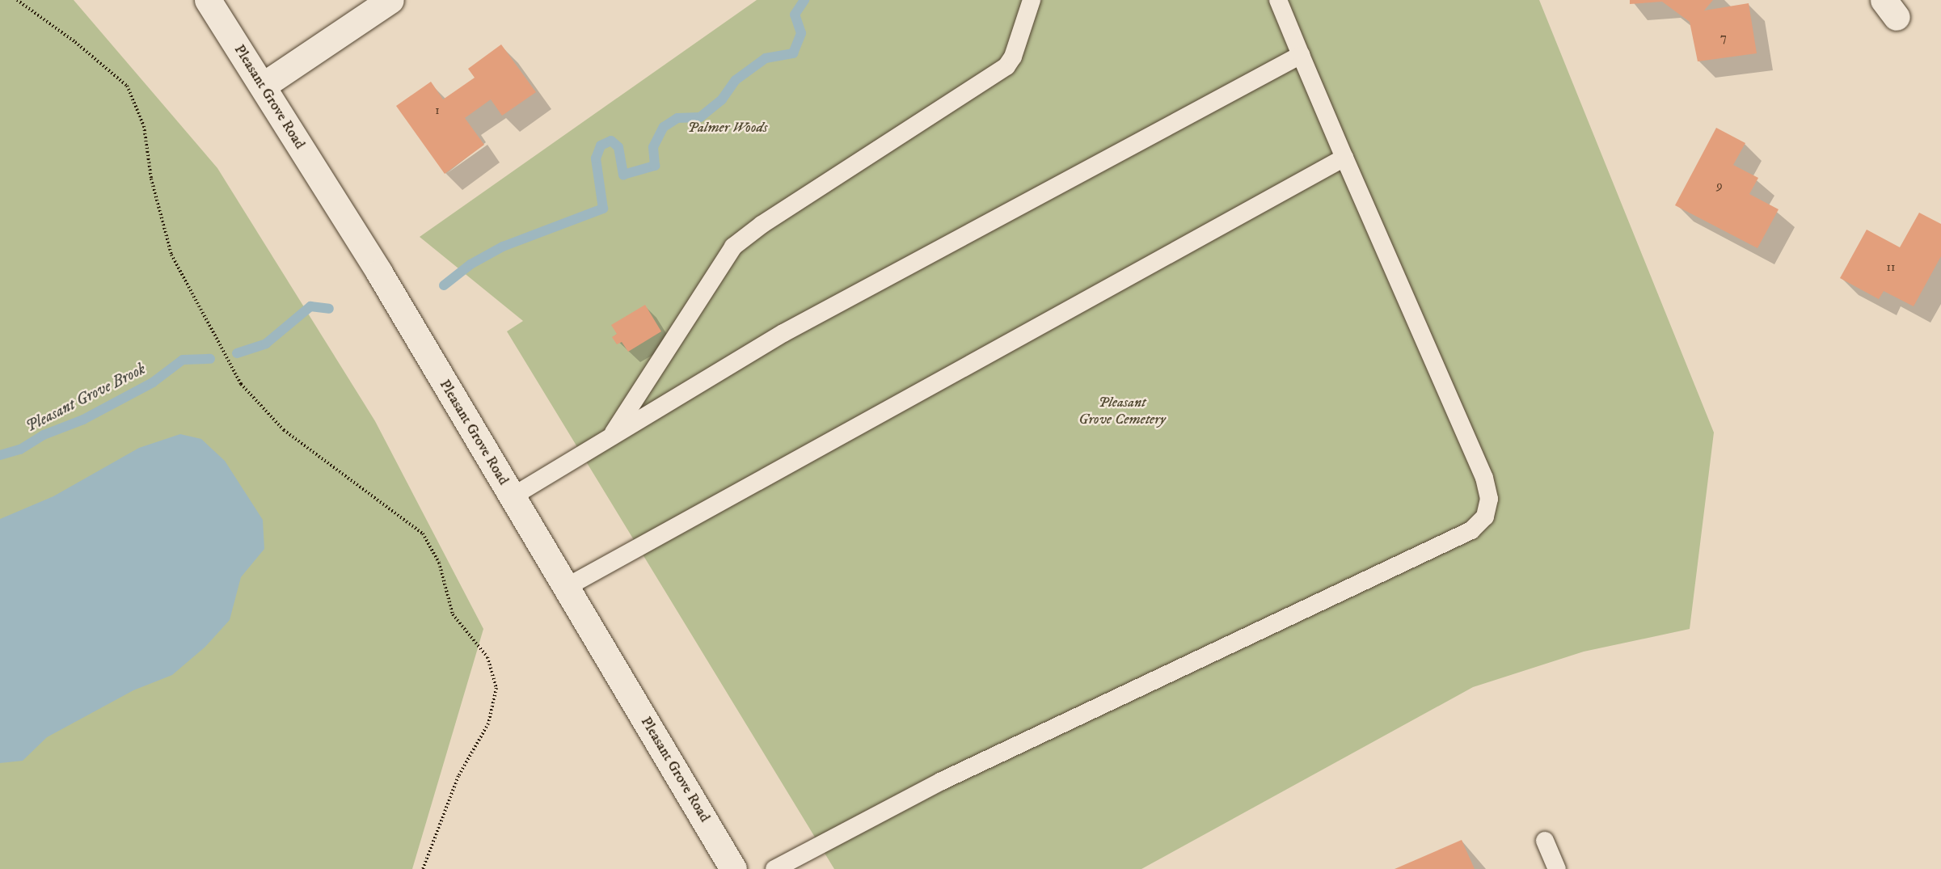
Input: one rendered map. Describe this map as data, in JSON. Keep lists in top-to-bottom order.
{
  "streets": {
    "street": ["Pleasant Grove Road"]
  },
  "water": ["Pleasant Grove Brook"],
  "parks": ["Palmer Woods", "Pleasant Grove Cemetery"],
  "house_numbers": [
    "7",
    "1",
    "9",
    "11"
  ]
}
